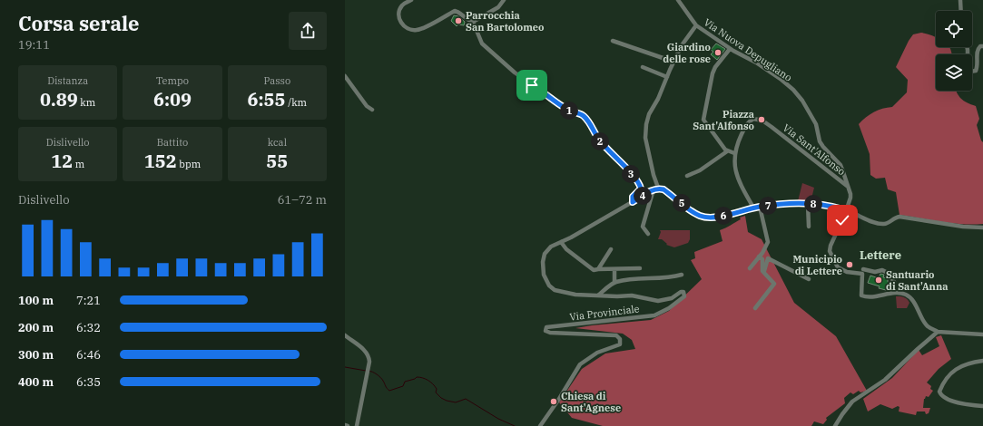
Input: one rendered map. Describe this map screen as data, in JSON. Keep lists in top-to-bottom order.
{
  "streets": {
    "street": ["Via Nuova Depugliano", "Via Sant'Alfonso", "Via Provinciale"]
  },
  "crossings": [
    ["Via Nuova Depugliano", "Via Sant'Alfonso"]
  ],
  "districts": ["Lettere"],
  "places": [
    "Parrocchia San Bartolomeo",
    "Giardino delle rose",
    "Piazza Sant'Alfonso",
    "Municipio di Lettere",
    "Santuario di Sant'Anna",
    "Chiesa di Sant'Agnese"
  ],
  "page": {
    "heading": ["Corsa serale", "19:11"],
    "stats": [
      ["Distanza", "0.89 km"],
      ["Tempo", "6:09"],
      ["Passo", "6:55 /km"],
      ["Dislivello", "12 m"],
      ["Battito", "152 bpm"],
      ["kcal", "55"]
    ],
    "pins": [
      "1",
      "2",
      "3",
      "4",
      "5",
      "8",
      "7",
      "6"
    ],
    "chart": ["Dislivello", "61–72 m"],
    "list": [
      {
        "name": "100 m",
        "note": "7:21"
      },
      {
        "name": "200 m",
        "note": "6:32"
      },
      {
        "name": "300 m",
        "note": "6:46"
      },
      {
        "name": "400 m",
        "note": "6:35"
      }
    ]
  }
}
